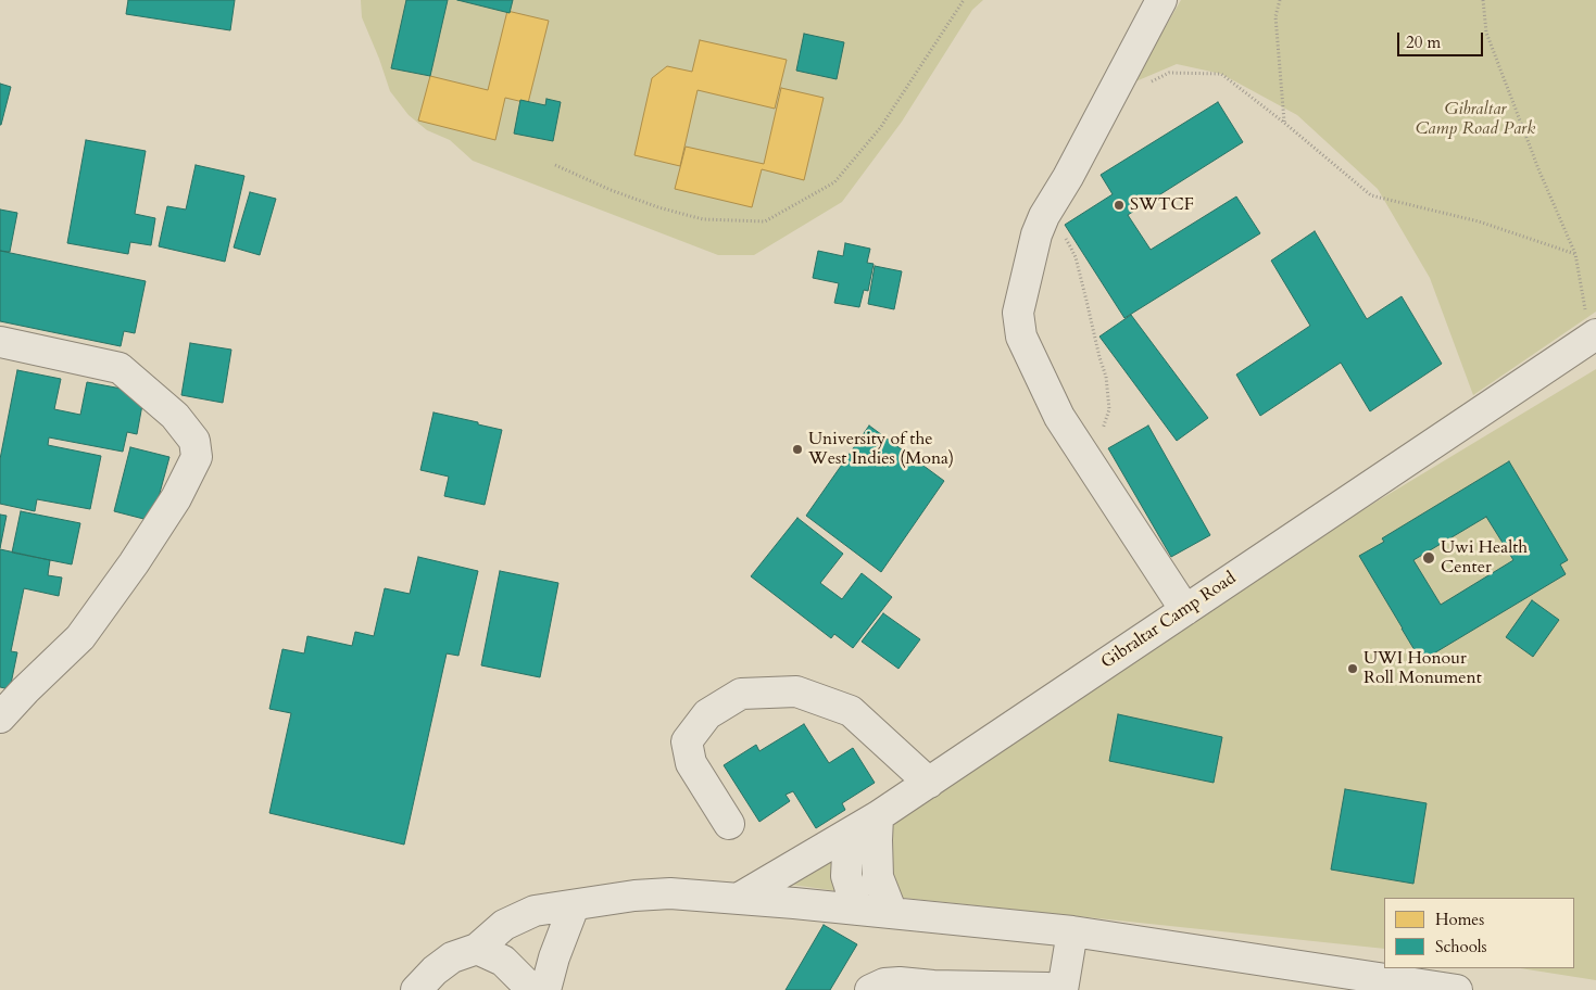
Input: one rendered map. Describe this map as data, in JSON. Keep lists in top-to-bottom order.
{
  "streets": {
    "street": ["Gibraltar Camp Road"]
  },
  "parks": ["Gibraltar Camp Road Park"],
  "places": [
    "SWTCF",
    "University of the West Indies (Mona)",
    "Uwi Health Center",
    "UWI Honour Roll Monument"
  ],
  "legend": ["Homes", "Schools"],
  "scale_bar": "20 m"
}
